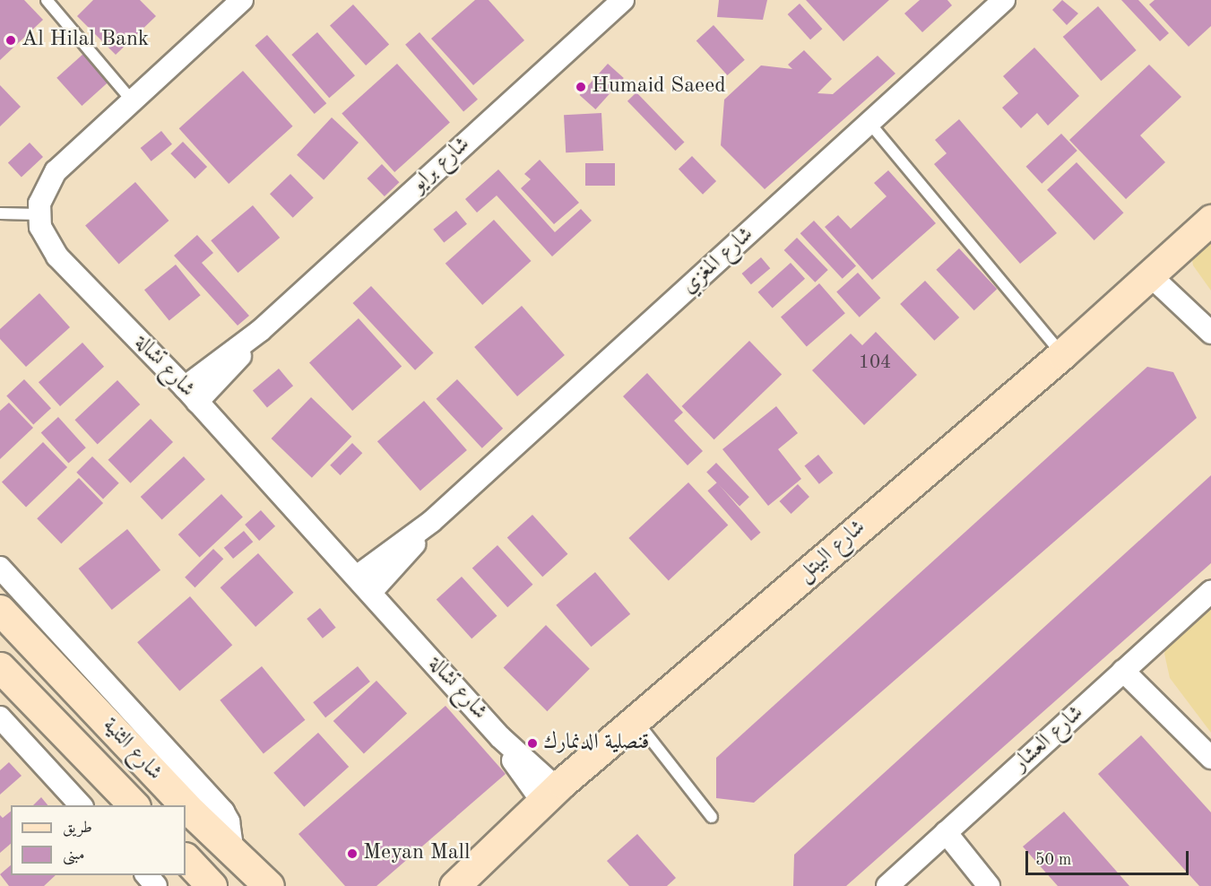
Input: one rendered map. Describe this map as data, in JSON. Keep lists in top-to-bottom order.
{
  "streets": {
    "street": [
      "شارع برايو",
      "شارع المغزي",
      "شارع تشالة",
      "شارع البيتل",
      "شارع العشار",
      "شارع الثنية"
    ]
  },
  "crossings": [
    ["شارع برايو", "شارع تشالة"],
    ["شارع المغزي", "شارع تشالة"],
    ["شارع تشالة", "شارع البيتل"]
  ],
  "places": [
    "Al Hilal Bank",
    "Humaid Saeed",
    "قنصلية الدنمارك",
    "Meyan Mall"
  ],
  "house_numbers": ["104"],
  "legend": ["طريق", "مبنى"],
  "scale_bar": "50 m"
}
